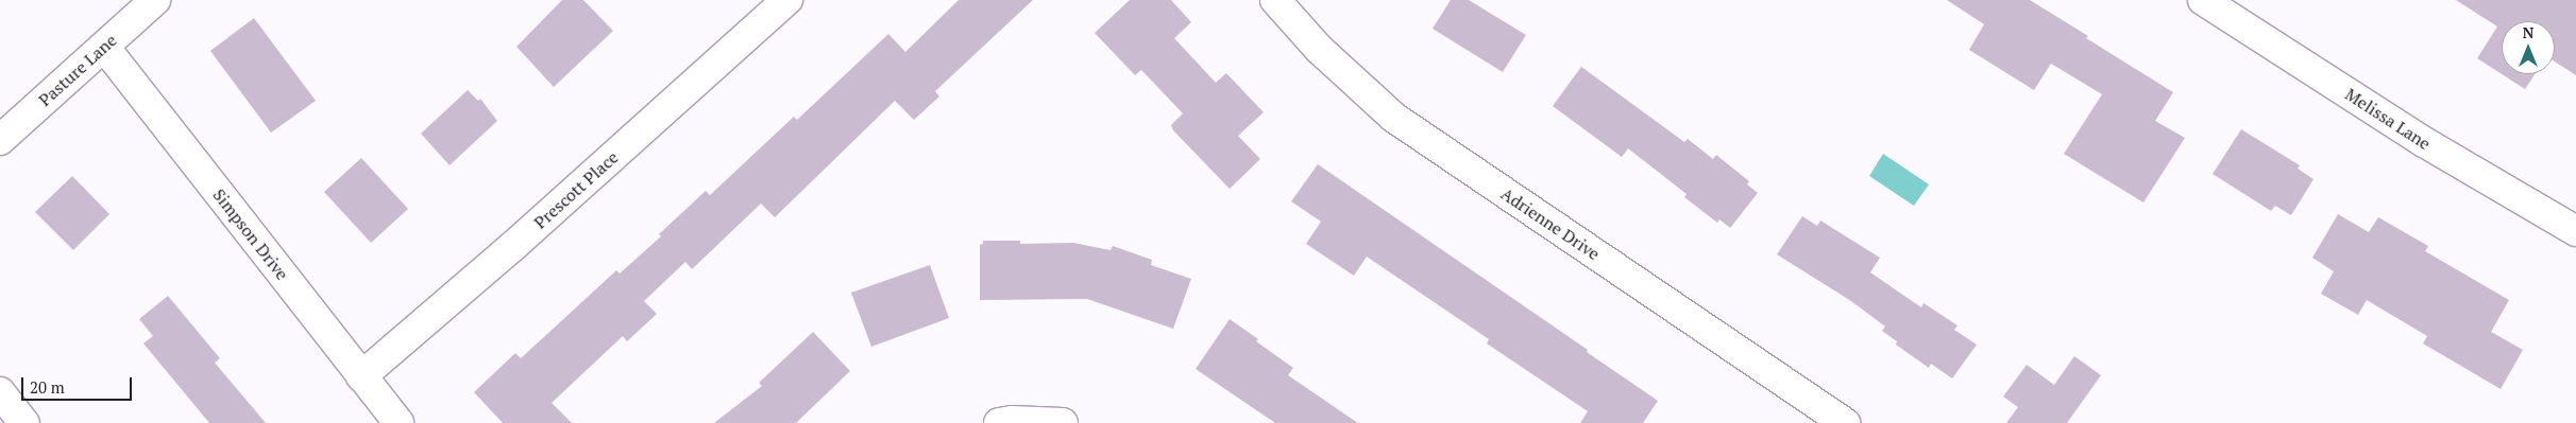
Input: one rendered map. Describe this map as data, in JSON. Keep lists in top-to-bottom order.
{
  "streets": {
    "street": [
      "Pasture Lane",
      "Melissa Lane",
      "Prescott Place",
      "Adrienne Drive",
      "Simpson Drive"
    ]
  },
  "crossings": [
    ["Pasture Lane", "Simpson Drive"],
    ["Prescott Place", "Simpson Drive"]
  ],
  "scale_bar": "20 m",
  "north": "top"
}
